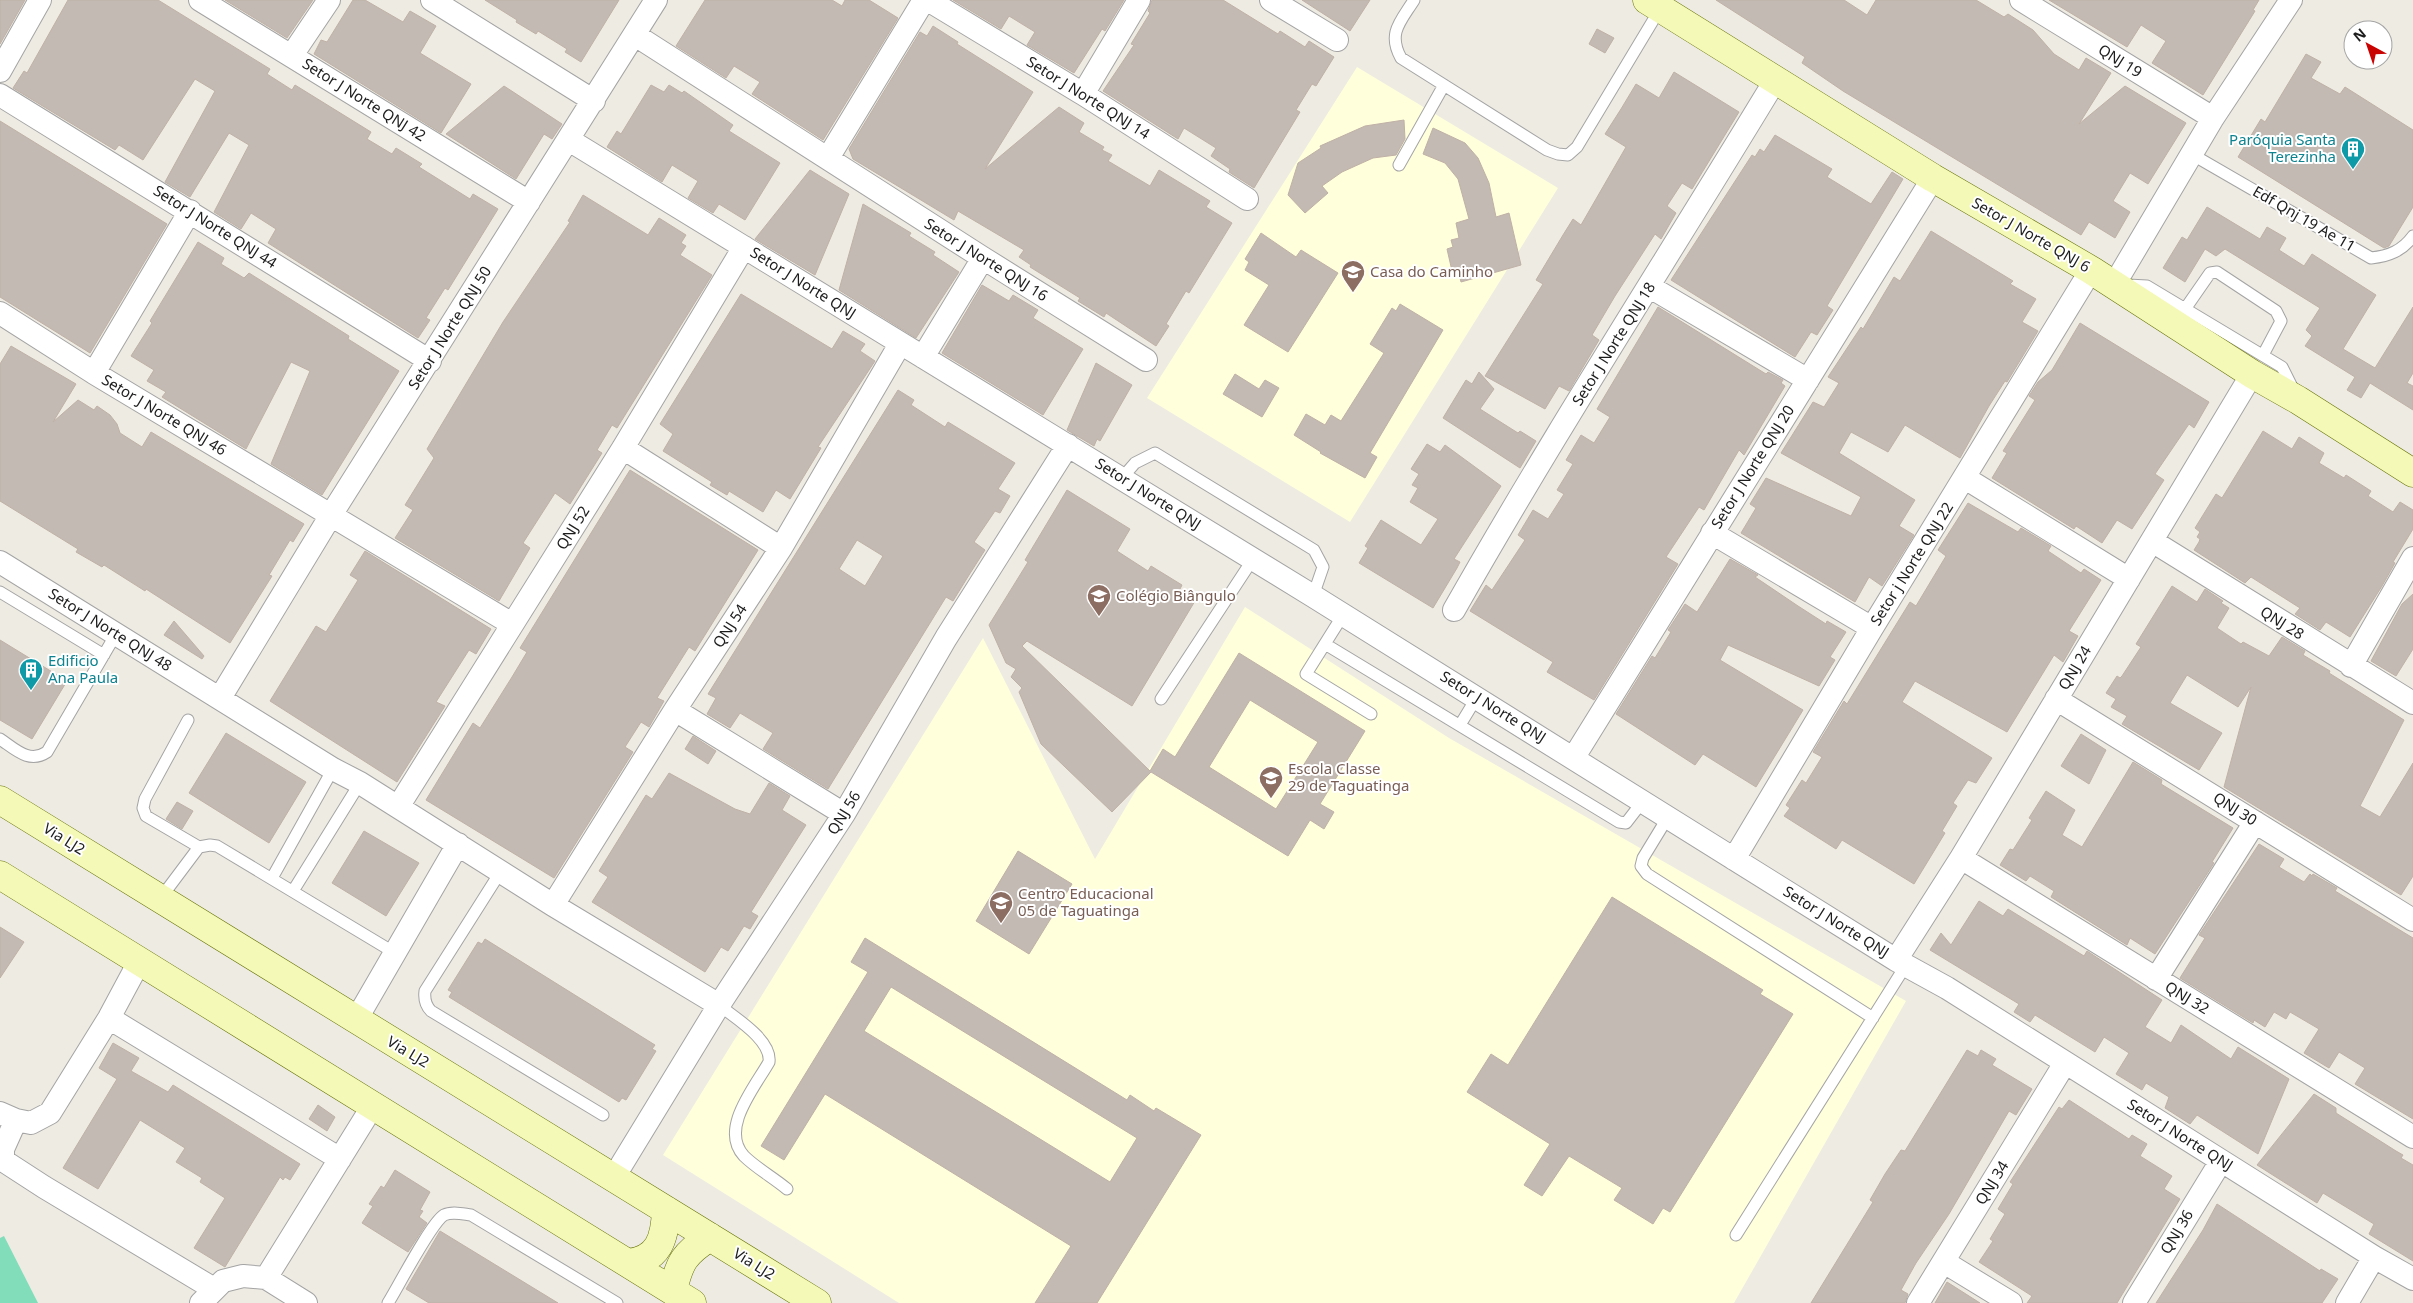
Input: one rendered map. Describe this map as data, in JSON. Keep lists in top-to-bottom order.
{
  "streets": {
    "main road": ["Setor J Norte QNJ 6", "Via LJ2"],
    "street": [
      "QNJ 19",
      "Setor J Norte QNJ 14",
      "Setor J Norte QNJ 42",
      "Setor J Norte QNJ 44",
      "Setor J Norte QNJ 16",
      "Setor J Norte QNJ",
      "Setor J Norte QNJ 50",
      "Setor J Norte QNJ 18",
      "Setor J Norte QNJ 46",
      "Setor J Norte QNJ 20",
      "QNJ 52",
      "Setor j Norte QNJ 22",
      "QNJ 28",
      "QNJ 54",
      "Setor J Norte QNJ 48",
      "QNJ 24",
      "QNJ 30",
      "QNJ 56",
      "QNJ 32",
      "QNJ 34",
      "QNJ 36"
    ],
    "lane": ["Edf Qnj 19 Ae 11"]
  },
  "crossings": [
    ["Setor J Norte QNJ 14", "Setor J Norte QNJ 16"],
    ["Setor J Norte QNJ 42", "Setor J Norte QNJ 50"],
    ["Setor J Norte QNJ 44", "Setor J Norte QNJ 50"],
    ["Setor J Norte QNJ 6", "Setor J Norte QNJ 18"],
    ["Setor J Norte QNJ 6", "Setor J Norte QNJ 20"],
    ["Setor J Norte QNJ 6", "Setor j Norte QNJ 22"],
    ["Setor J Norte QNJ 6", "QNJ 24"],
    ["Setor J Norte QNJ 16", "Setor J Norte QNJ 50"],
    ["Setor J Norte QNJ", "Setor J Norte QNJ 50"],
    ["Setor J Norte QNJ", "Setor J Norte QNJ 20"],
    ["Setor J Norte QNJ", "QNJ 52"],
    ["Setor J Norte QNJ", "Setor j Norte QNJ 22"],
    ["Setor J Norte QNJ", "QNJ 54"],
    ["Setor J Norte QNJ", "QNJ 24"],
    ["Setor J Norte QNJ", "QNJ 56"],
    ["Setor J Norte QNJ", "QNJ 34"],
    ["Setor J Norte QNJ", "QNJ 36"],
    ["Setor J Norte QNJ 50", "Setor J Norte QNJ 46"],
    ["Setor J Norte QNJ 50", "Setor J Norte QNJ 48"],
    ["Setor J Norte QNJ 46", "QNJ 52"],
    ["QNJ 52", "Setor J Norte QNJ 48"],
    ["QNJ 28", "QNJ 24"],
    ["QNJ 54", "Setor J Norte QNJ 48"],
    ["Setor J Norte QNJ 48", "QNJ 56"],
    ["QNJ 24", "QNJ 30"],
    ["QNJ 24", "QNJ 32"],
    ["QNJ 56", "Via LJ2"]
  ],
  "places": {
    "building": ["Paróquia Santa Terezinha", "Edificio Ana Paula"],
    "school or university": [
      "Casa do Caminho",
      "Colégio Biângulo",
      "Escola Classe 29 de Taguatinga",
      "Centro Educacional 05 de Taguatinga"
    ]
  },
  "north": "top left"
}
